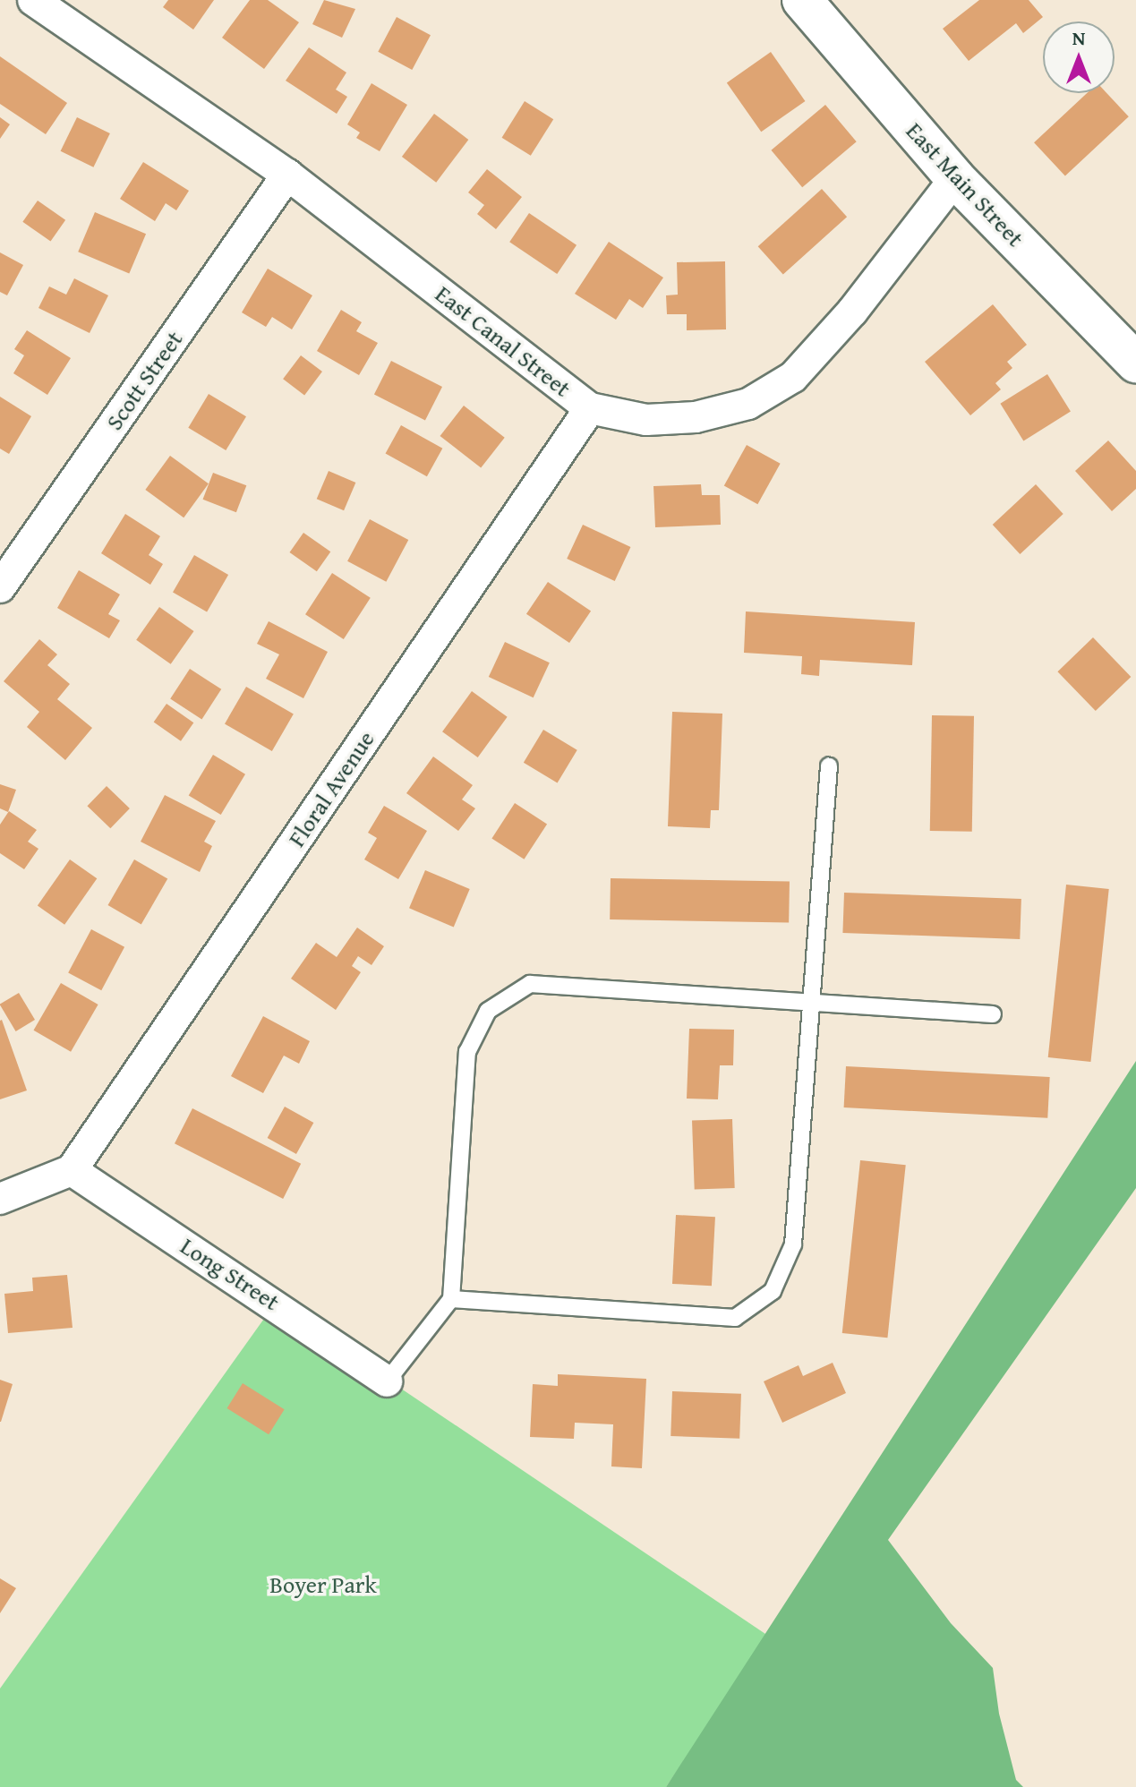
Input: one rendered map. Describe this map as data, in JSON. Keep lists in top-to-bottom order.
{
  "streets": {
    "main road": ["East Main Street"],
    "street": [
      "East Canal Street",
      "Scott Street",
      "Floral Avenue",
      "Long Street"
    ]
  },
  "crossings": [
    ["East Main Street", "East Canal Street"],
    ["East Canal Street", "Scott Street"],
    ["East Canal Street", "Floral Avenue"],
    ["Floral Avenue", "Long Street"]
  ],
  "parks": ["Boyer Park"],
  "north": "top"
}
